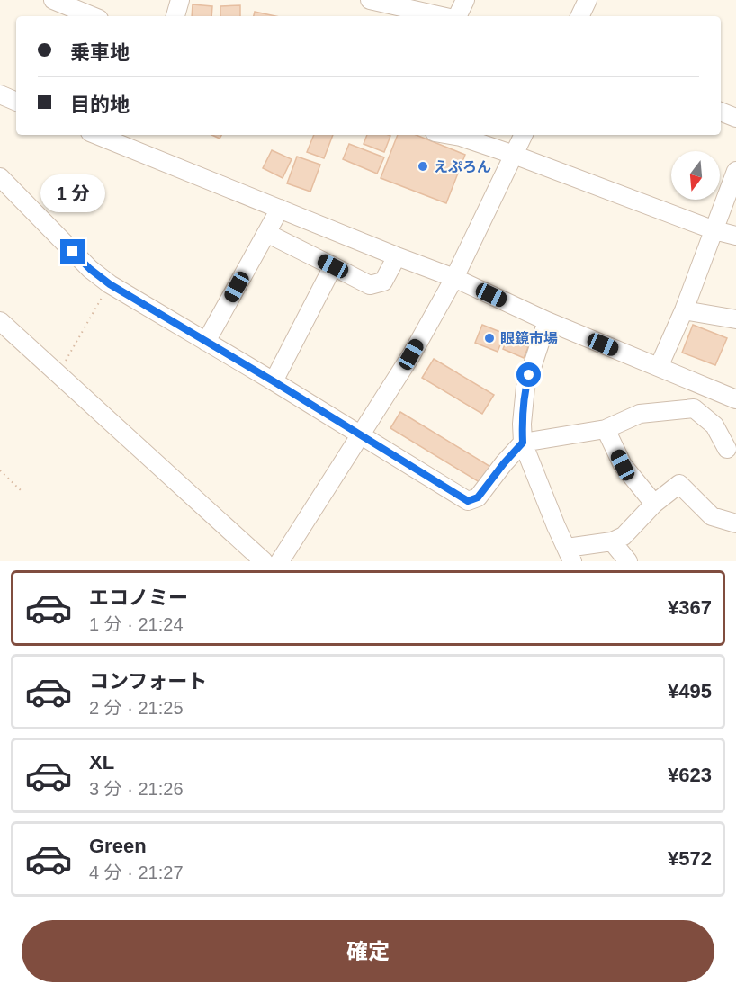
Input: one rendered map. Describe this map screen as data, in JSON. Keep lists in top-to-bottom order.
{
  "places": ["えぷろん", "眼鏡市場"],
  "north": "bottom",
  "page": {
    "banner": ["乗車地", "目的地"],
    "bubble": "1 分",
    "list": [
      {
        "name": "エコノミー",
        "note": "1 分 · 21:24",
        "value": "¥367"
      },
      {
        "name": "コンフォート",
        "note": "2 分 · 21:25",
        "value": "¥495"
      },
      {
        "name": "XL",
        "note": "3 分 · 21:26",
        "value": "¥623"
      },
      {
        "name": "Green",
        "note": "4 分 · 21:27",
        "value": "¥572"
      }
    ],
    "buttons": "確定"
  }
}
